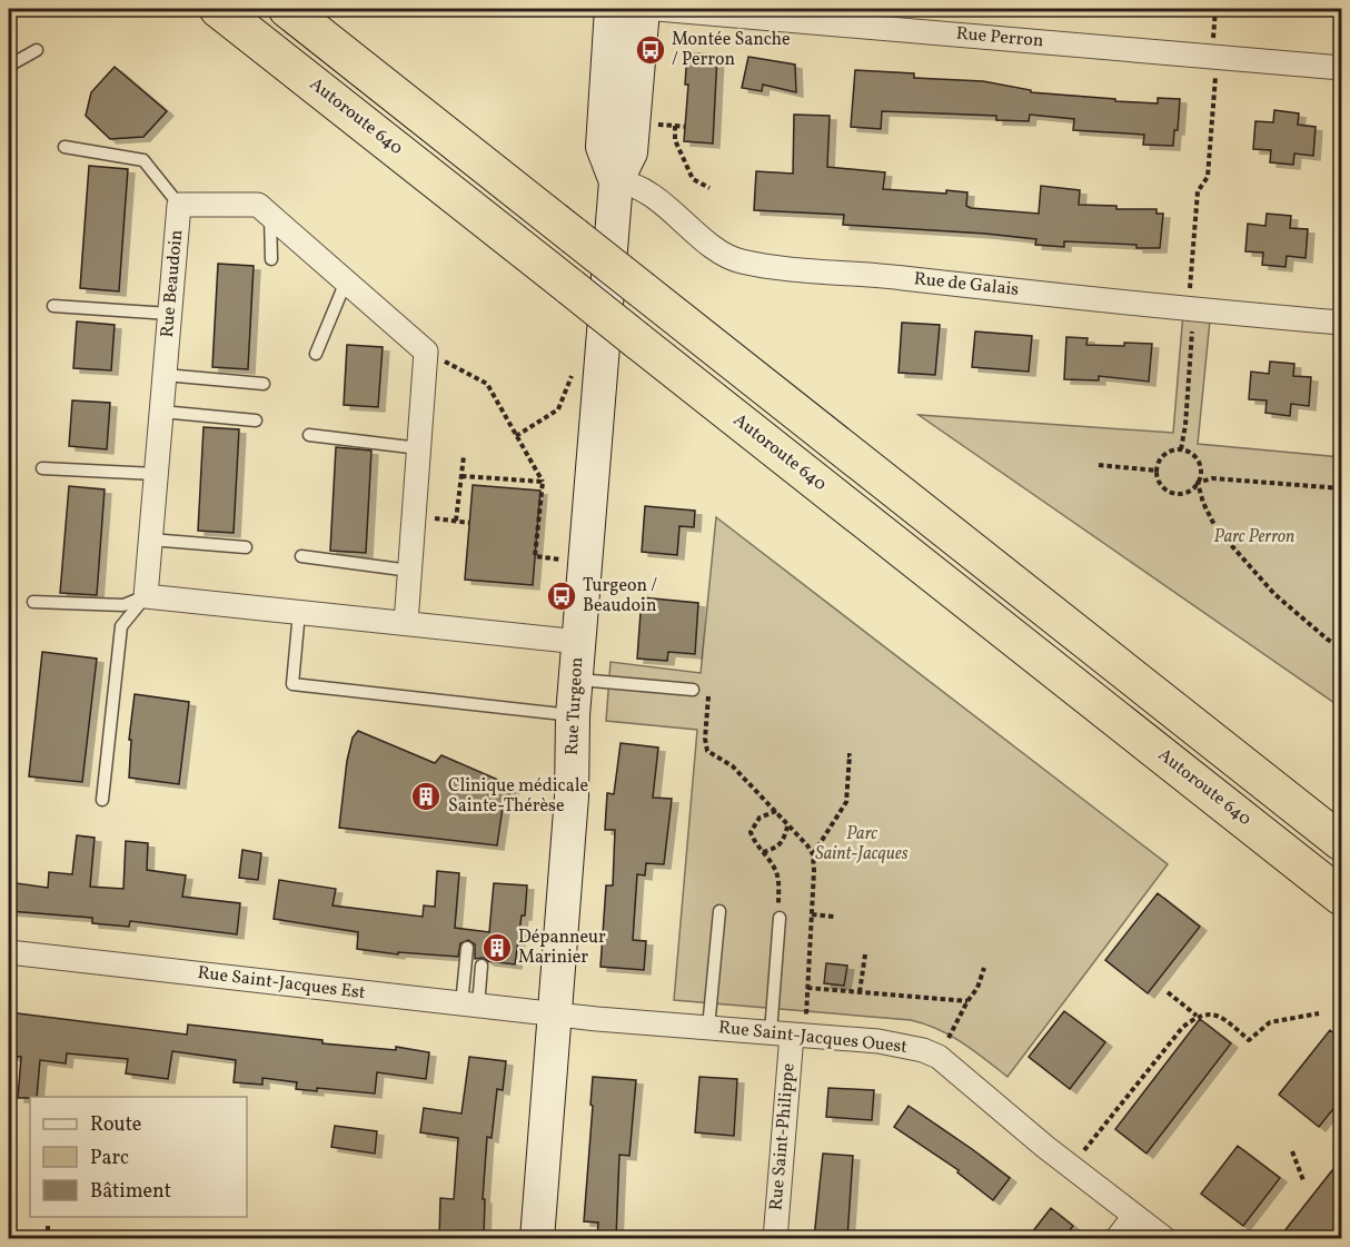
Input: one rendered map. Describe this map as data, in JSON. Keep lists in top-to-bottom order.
{
  "streets": {
    "highway": ["Autoroute 640"],
    "street": [
      "Rue Perron",
      "Rue Beaudoin",
      "Rue de Galais",
      "Rue Turgeon",
      "Rue Saint-Jacques Est",
      "Rue Saint-Jacques Ouest",
      "Rue Saint-Philippe"
    ]
  },
  "crossings": [
    ["Rue de Galais", "Rue Turgeon"],
    ["Rue Turgeon", "Rue Saint-Jacques Est"],
    ["Rue Turgeon", "Rue Saint-Jacques Ouest"],
    ["Rue Saint-Jacques Est", "Rue Saint-Jacques Ouest"],
    ["Rue Saint-Jacques Ouest", "Rue Saint-Philippe"]
  ],
  "parks": ["Parc Perron", "Parc Saint-Jacques"],
  "places": {
    "bus stop": ["Montée Sanche / Perron", "Turgeon / Beaudoin"],
    "building": ["Clinique médicale Sainte-Thérèse", "Dépanneur Marinier"]
  },
  "legend": ["Route", "Parc", "Bâtiment"]
}
